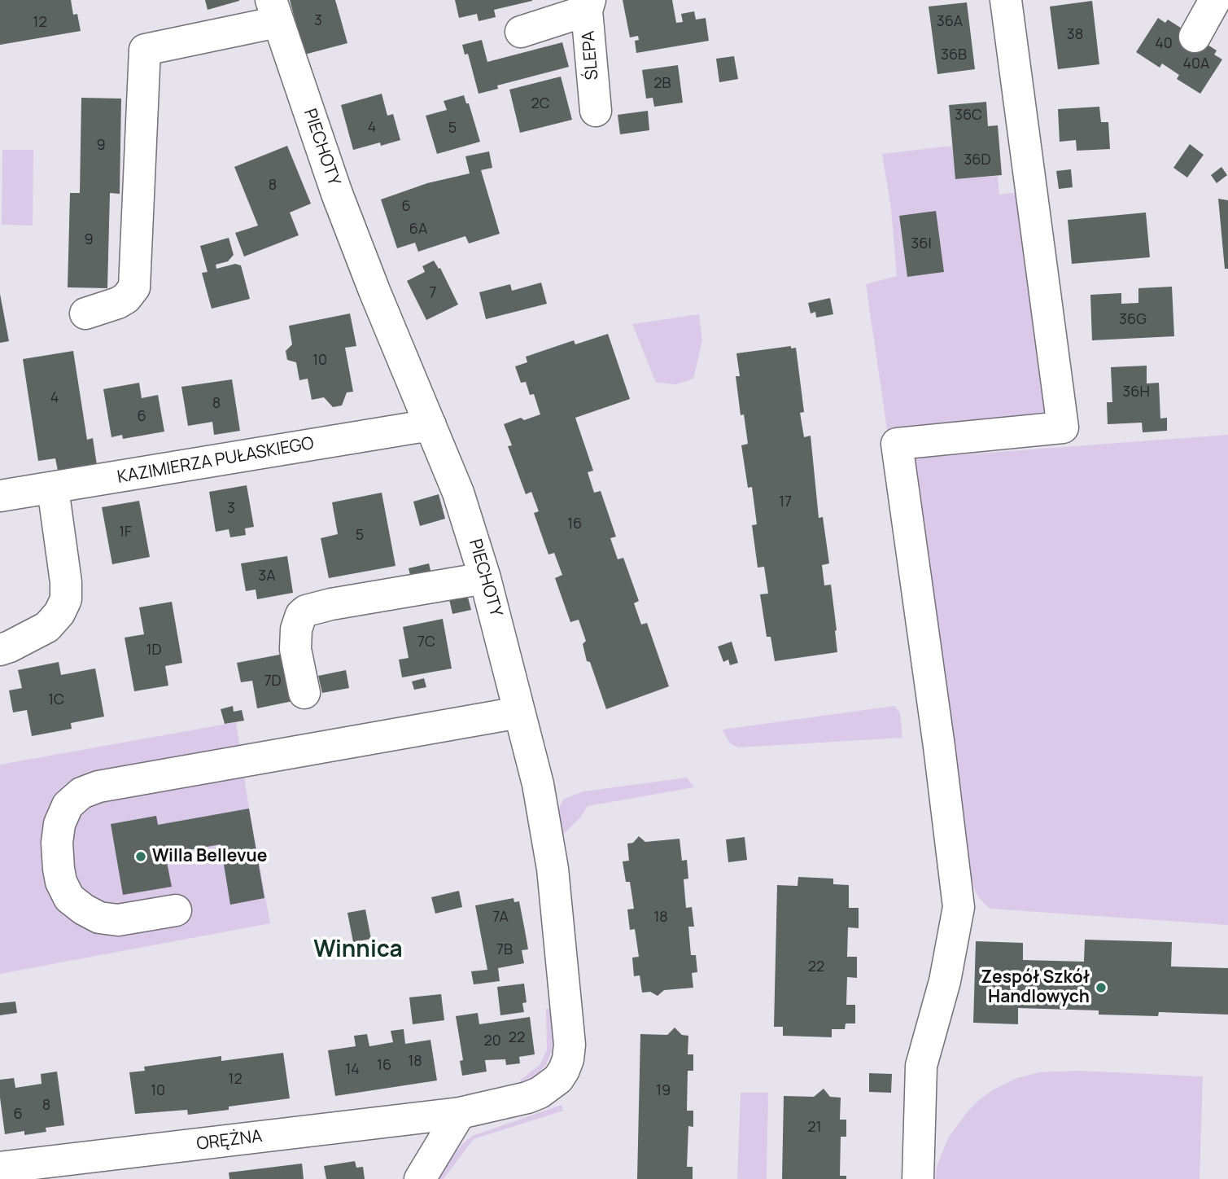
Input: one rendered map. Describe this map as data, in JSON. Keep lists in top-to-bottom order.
{
  "streets": {
    "street": [
      "ŚLEPA",
      "PIECHOTY",
      "KAZIMIERZA PUŁASKIEGO",
      "ORĘŻNA"
    ]
  },
  "crossings": [
    ["PIECHOTY", "KAZIMIERZA PUŁASKIEGO"],
    ["PIECHOTY", "ORĘŻNA"]
  ],
  "districts": ["Winnica"],
  "places": ["Willa Bellevue", "Zespół Szkół Handlowych"],
  "house_numbers": [
    "3",
    "36A",
    "12",
    "38",
    "40",
    "36B",
    "40A",
    "2B",
    "2C",
    "36C",
    "4",
    "5",
    "9",
    "36D",
    "8",
    "6",
    "6A",
    "9",
    "36I",
    "7",
    "36G",
    "10",
    "36H",
    "4",
    "8",
    "6",
    "17",
    "3",
    "16",
    "1F",
    "5",
    "3A",
    "7C",
    "1D",
    "7D",
    "1C",
    "7A",
    "18",
    "7B",
    "22",
    "22",
    "20",
    "18",
    "16",
    "14",
    "12",
    "10",
    "19",
    "8",
    "6",
    "21"
  ]
}
